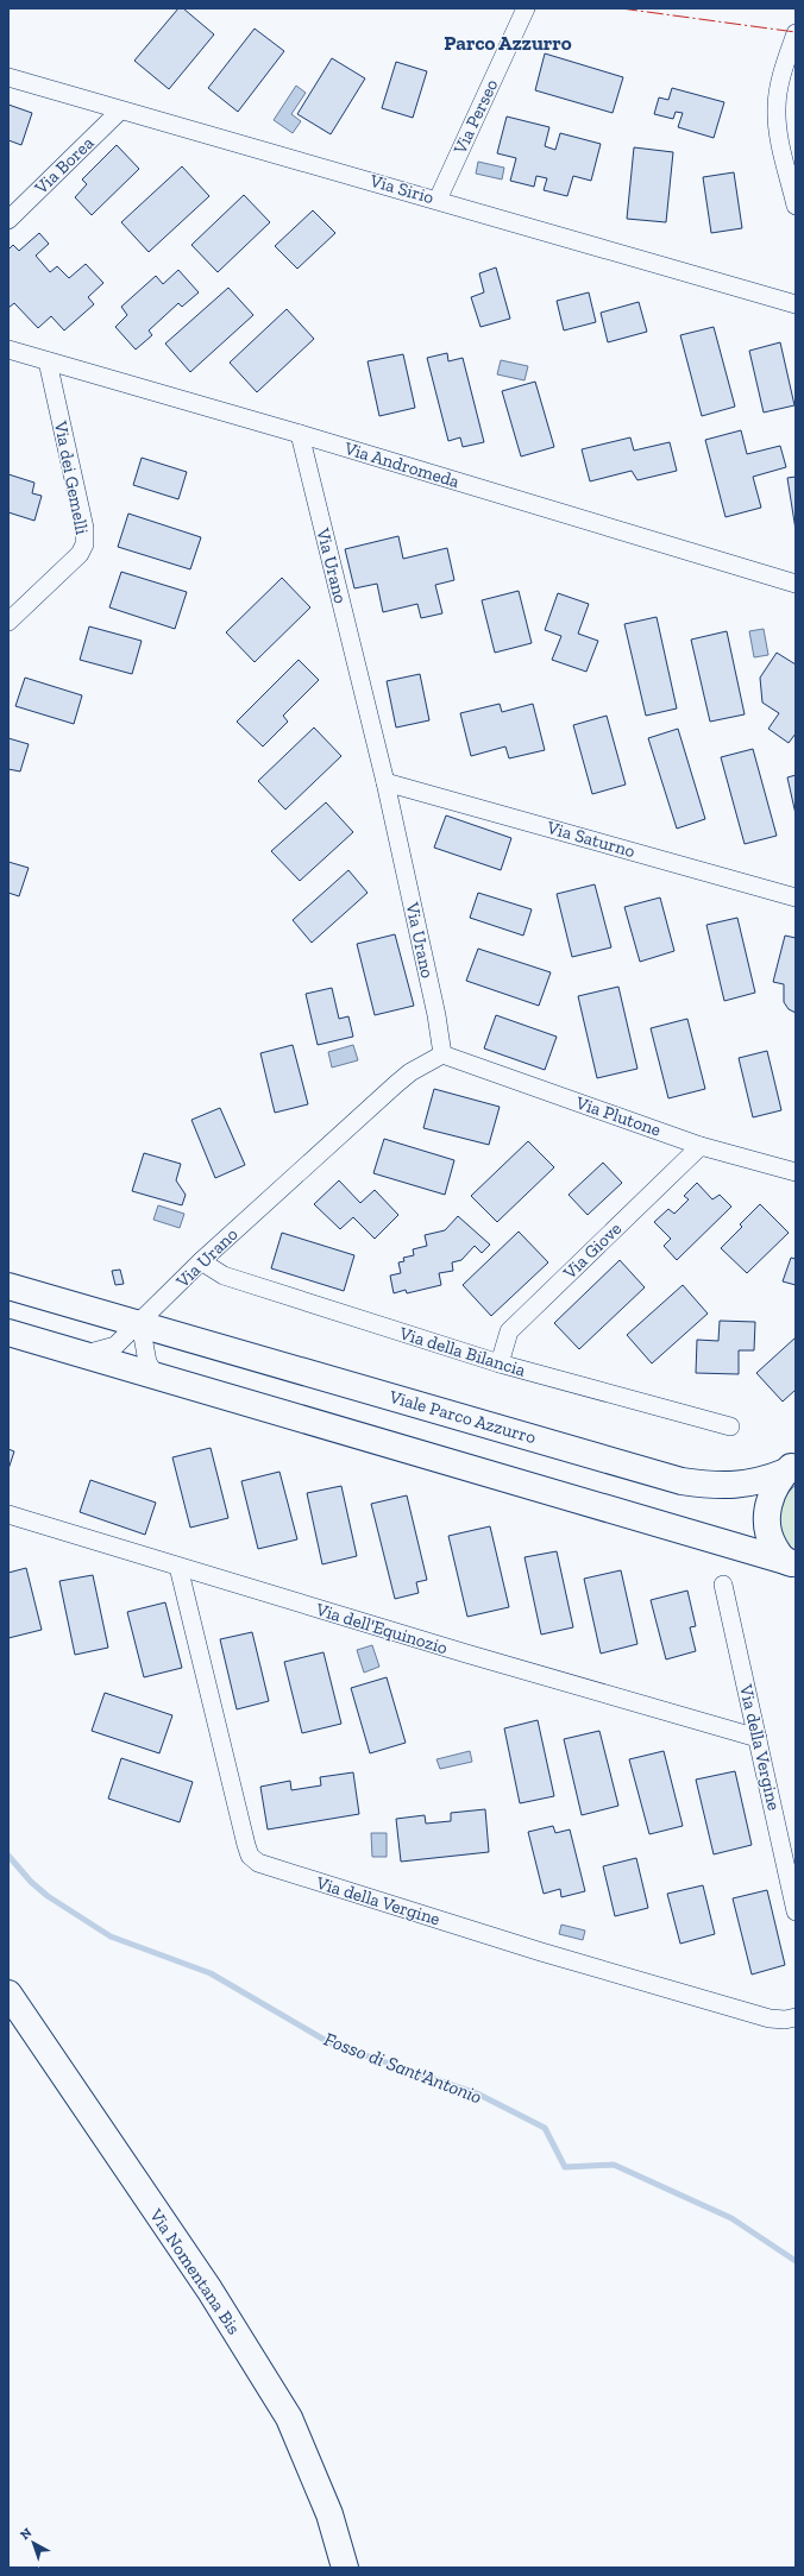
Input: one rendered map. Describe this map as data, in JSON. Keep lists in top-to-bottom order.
{
  "streets": {
    "street": [
      "Via Perseo",
      "Via Borea",
      "Via Sirio",
      "Via Andromeda",
      "Via dei Gemelli",
      "Via Urano",
      "Via Saturno",
      "Via Plutone",
      "Via Giove",
      "Via della Bilancia",
      "Viale Parco Azzurro",
      "Via dell'Equinozio",
      "Via della Vergine",
      "Via Nomentana Bis"
    ]
  },
  "crossings": [
    ["Via Perseo", "Via Sirio"],
    ["Via Borea", "Via Sirio"],
    ["Via Andromeda", "Via dei Gemelli"],
    ["Via Andromeda", "Via Urano"],
    ["Via Urano", "Via Saturno"],
    ["Via Urano", "Via Plutone"],
    ["Via Urano", "Via della Bilancia"],
    ["Via Urano", "Viale Parco Azzurro"],
    ["Via Plutone", "Via Giove"],
    ["Via Giove", "Via della Bilancia"],
    ["Via dell'Equinozio", "Via della Vergine"]
  ],
  "districts": ["Parco Azzurro"],
  "water": ["Fosso di Sant'Antonio"],
  "north": "top left"
}
